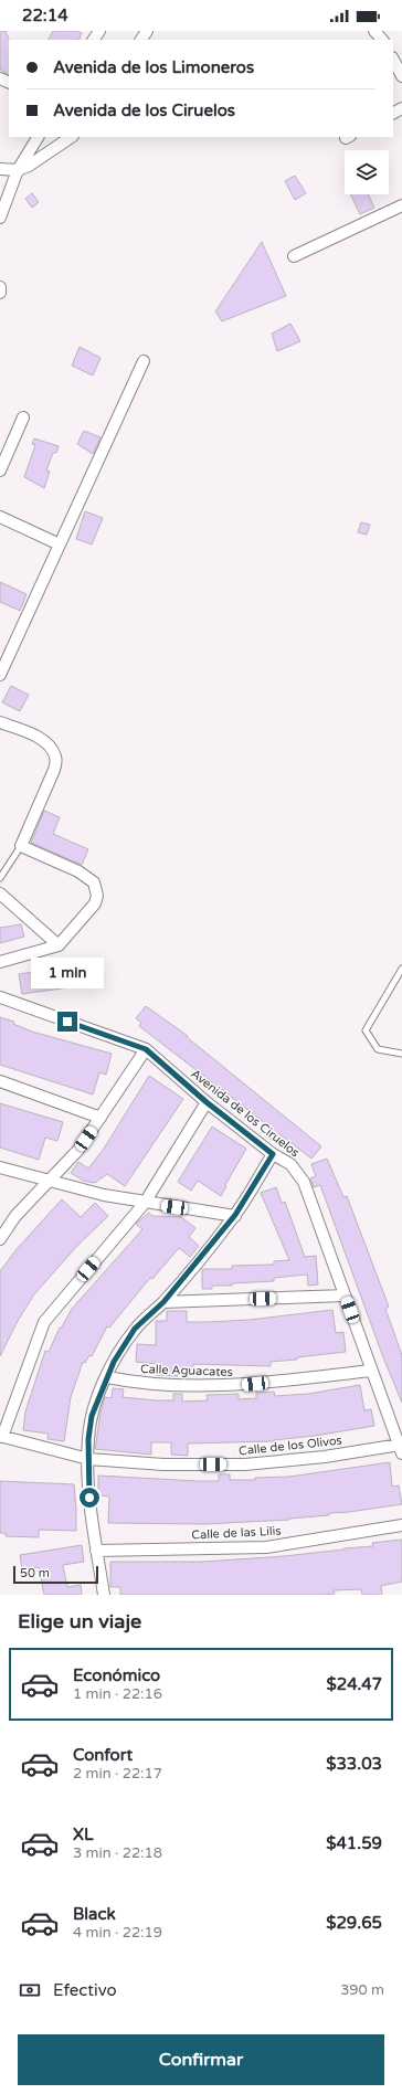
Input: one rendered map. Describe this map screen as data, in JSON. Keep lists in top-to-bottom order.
{
  "streets": {
    "street": [
      "Avenida de los Ciruelos",
      "Calle Aguacates",
      "Calle de los Olivos",
      "Calle de las Lilis"
    ]
  },
  "crossings": [
    ["Avenida de los Ciruelos", "Calle Aguacates"],
    ["Avenida de los Ciruelos", "Calle de los Olivos"]
  ],
  "scale_bar": "50 m",
  "page": {
    "status": "22:14",
    "banner": ["Avenida de los Limoneros", "Avenida de los Ciruelos"],
    "bubble": "1 min",
    "scale": "50 m",
    "heading": "Elige un viaje",
    "list": [
      {
        "name": "Económico",
        "note": "1 min · 22:16",
        "value": "$24.47"
      },
      {
        "name": "Confort",
        "note": "2 min · 22:17",
        "value": "$33.03"
      },
      {
        "name": "XL",
        "note": "3 min · 22:18",
        "value": "$41.59"
      },
      {
        "name": "Black",
        "note": "4 min · 22:19",
        "value": "$29.65"
      }
    ],
    "pay": ["Efectivo", "390 m"],
    "buttons": "Confirmar"
  }
}
